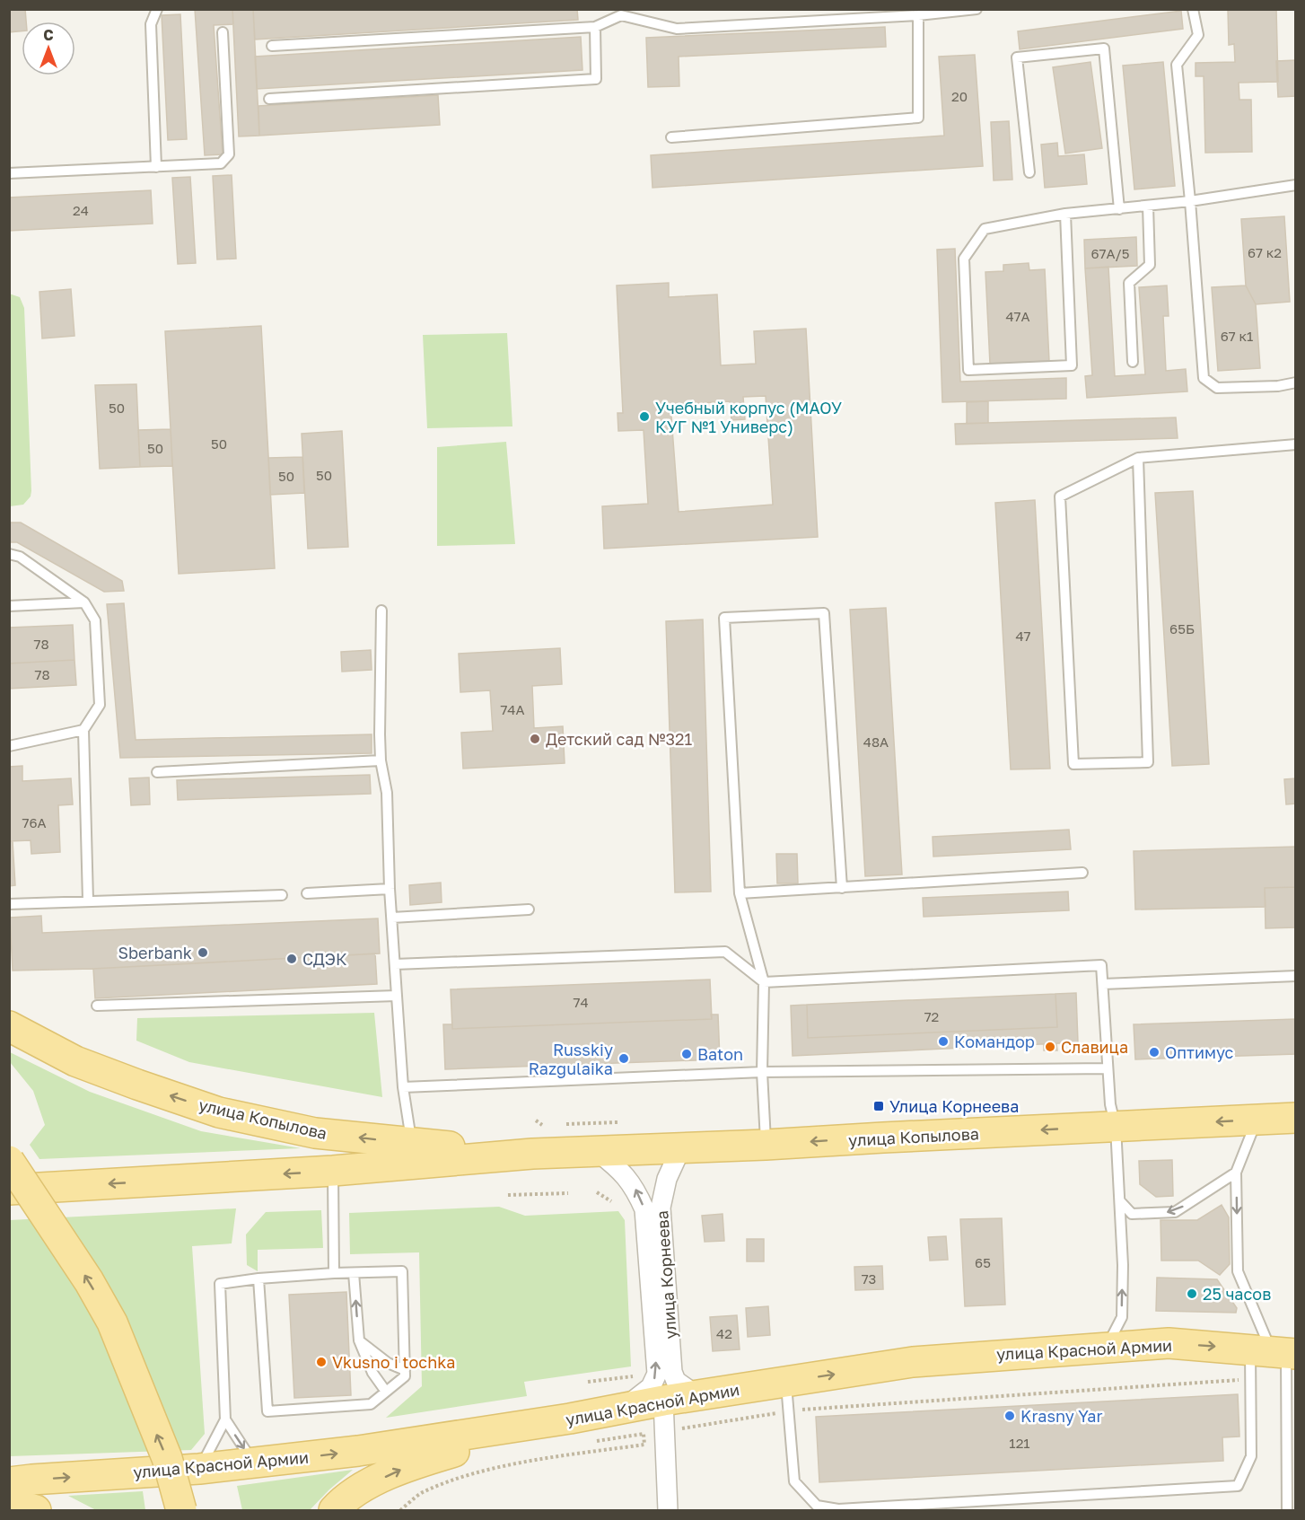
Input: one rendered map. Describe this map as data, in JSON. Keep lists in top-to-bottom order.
{
  "streets": {
    "main road": ["улица Копылова", "улица Красной Армии"],
    "street": ["улица Корнеева"]
  },
  "crossings": [
    ["улица Копылова", "улица Корнеева"],
    ["улица Корнеева", "улица Красной Армии"]
  ],
  "one_way": ["улица Копылова", "улица Красной Армии"],
  "places": {
    "other": [
      "Учебный корпус (МАОУ КУГ №1 Универс)",
      "Детский сад №321",
      "Sberbank",
      "СДЭК",
      "Командор",
      "Славица",
      "Оптимус",
      "Baton",
      "Russkiy Razgulaika",
      "25 часов",
      "Vkusno i tochka",
      "Krasny Yar"
    ],
    "transit": ["Улица Корнеева"]
  },
  "house_numbers": [
    "20",
    "24",
    "67 к2",
    "67А/5",
    "47А",
    "67 к1",
    "50",
    "50",
    "50",
    "50",
    "50",
    "65Б",
    "47",
    "78",
    "78",
    "74А",
    "48А",
    "76А",
    "74",
    "72",
    "65",
    "73",
    "42",
    "121"
  ],
  "north": "top"
}
